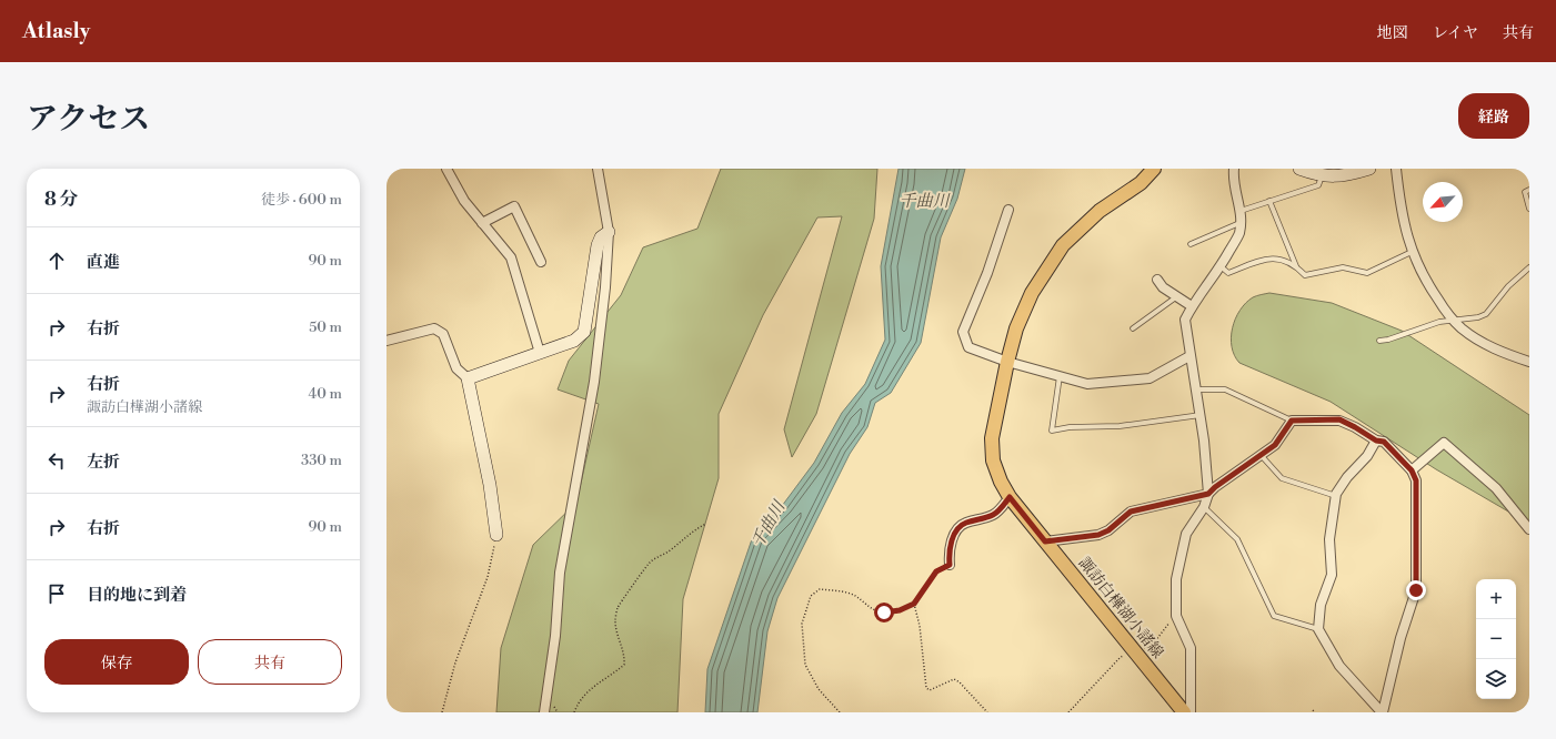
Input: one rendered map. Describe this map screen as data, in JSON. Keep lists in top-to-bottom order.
{
  "streets": {
    "main road": ["諏訪白樺湖小諸線"]
  },
  "water": ["千曲川"],
  "north": "bottom left",
  "page": {
    "header": "Atlasly",
    "nav": ["地図", "レイヤ", "共有"],
    "title": "アクセス",
    "buttons": [
      "経路",
      ["保存", "共有"]
    ],
    "heading": ["8 分", "徒歩 · 600 m"],
    "list": [
      ["直進", "90 m"],
      ["右折", "50 m"],
      ["右折", "諏訪白樺湖小諸線", "40 m"],
      ["左折", "330 m"],
      ["右折", "90 m"],
      "目的地に到着"
    ],
    "map_buttons": ["+", "−"]
  }
}
